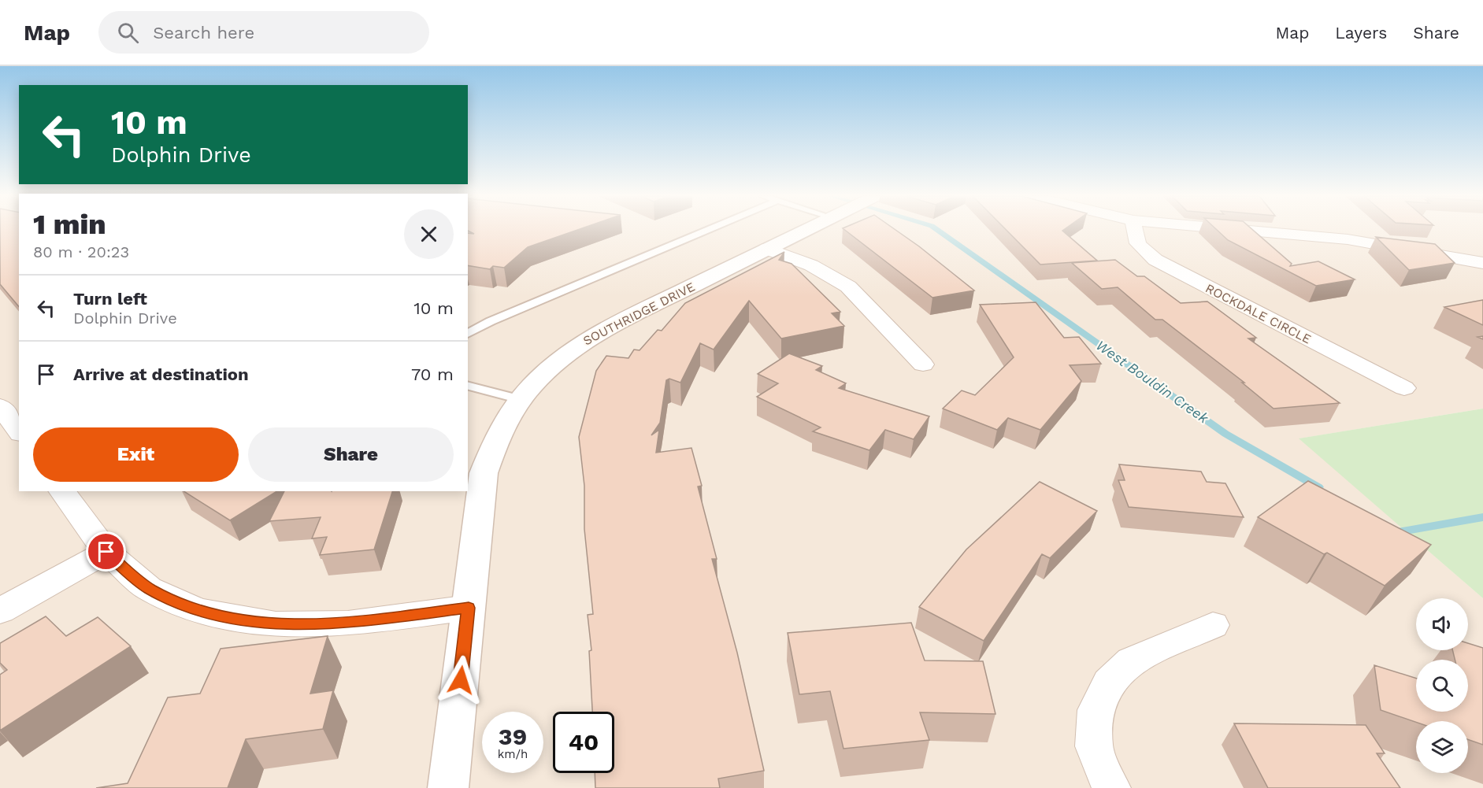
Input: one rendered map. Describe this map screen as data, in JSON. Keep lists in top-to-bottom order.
{
  "streets": {
    "street": ["SOUTHRIDGE DRIVE", "ROCKDALE CIRCLE"]
  },
  "water": ["West Bouldin Creek"],
  "page": {
    "header": "Map",
    "search": "Search here",
    "nav": ["Map", "Layers", "Share"],
    "turn": ["10 m", "Dolphin Drive"],
    "heading": ["1 min", "80 m · 20:23"],
    "list": [
      {
        "name": "Turn left",
        "note": "Dolphin Drive",
        "value": "10 m"
      },
      {
        "name": "Arrive at destination",
        "value": "70 m"
      }
    ],
    "buttons": ["Exit", "Share"],
    "speed": "39 km/h",
    "limit": "40"
  }
}
